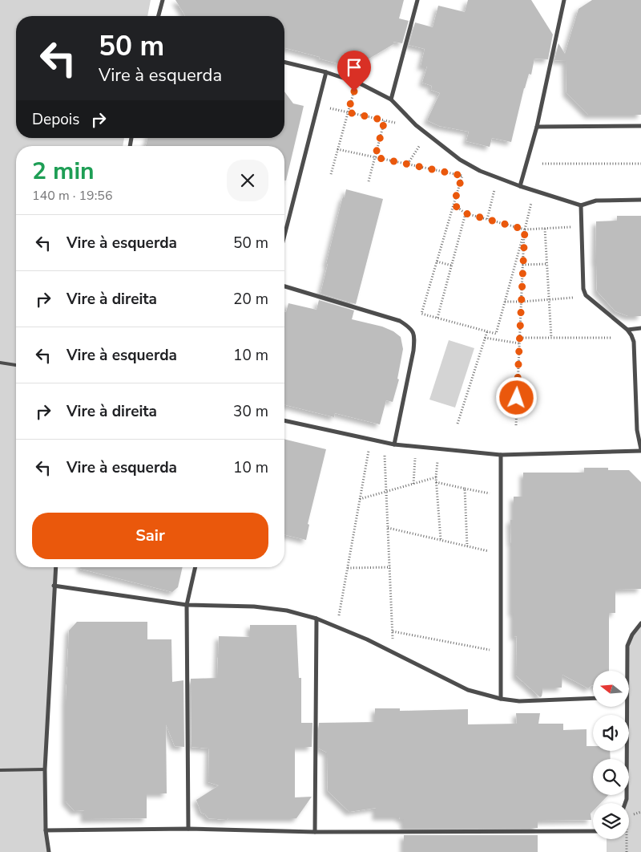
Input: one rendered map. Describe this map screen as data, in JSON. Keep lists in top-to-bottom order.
{
  "north": "left",
  "page": {
    "turn": ["50 m", "Vire à esquerda"],
    "then": "Depois",
    "heading": ["2 min", "140 m · 19:56"],
    "list": [
      {
        "name": "Vire à esquerda",
        "value": "50 m"
      },
      {
        "name": "Vire à direita",
        "value": "20 m"
      },
      {
        "name": "Vire à esquerda",
        "value": "10 m"
      },
      {
        "name": "Vire à direita",
        "value": "30 m"
      },
      {
        "name": "Vire à esquerda",
        "value": "10 m"
      }
    ],
    "buttons": "Sair"
  }
}
